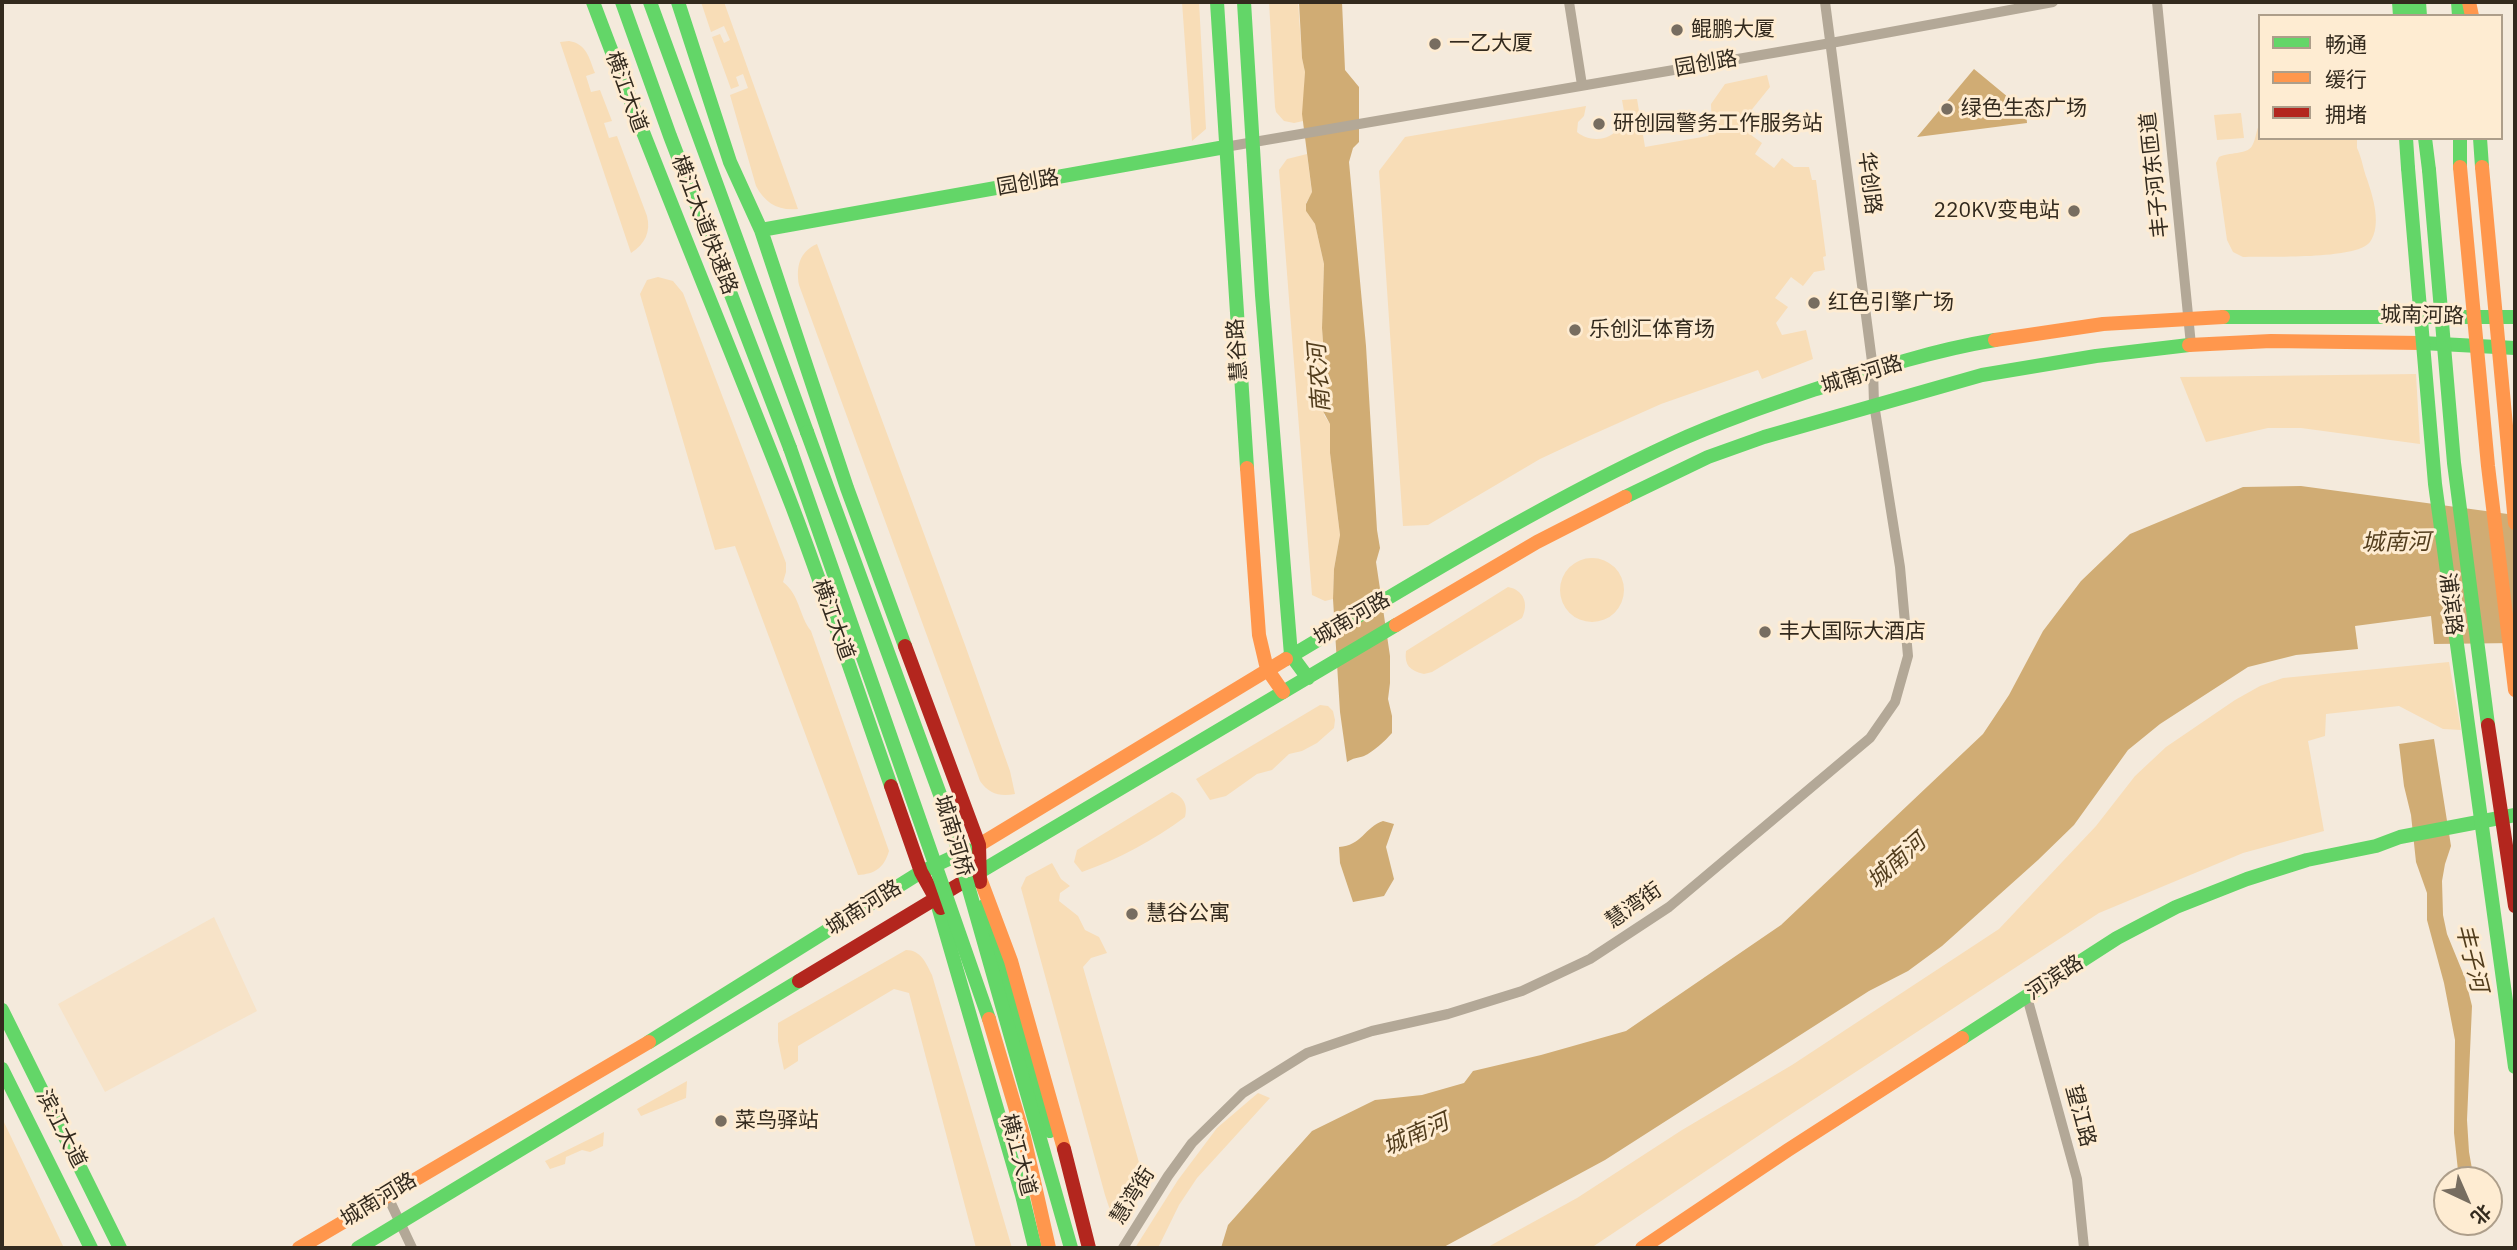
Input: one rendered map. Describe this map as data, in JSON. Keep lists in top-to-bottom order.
{
  "streets": {
    "main road": [
      "园创路",
      "横江大道",
      "横江大道快速路",
      "城南河路",
      "慧谷路",
      "浦滨路",
      "城南河桥",
      "河滨路",
      "滨江大道"
    ],
    "street": [
      "丰子河东匝道",
      "华创路",
      "慧湾街",
      "望江路"
    ]
  },
  "crossings": [
    ["园创路", "横江大道"],
    ["园创路", "华创路"],
    ["园创路", "慧谷路"],
    ["横江大道", "城南河路"],
    ["丰子河东匝道", "城南河路"],
    ["华创路", "城南河路"],
    ["华创路", "慧湾街"],
    ["横江大道快速路", "城南河桥"],
    ["城南河路", "慧谷路"],
    ["城南河路", "慧湾街"],
    ["河滨路", "望江路"]
  ],
  "water": ["南农河", "城南河", "丰子河"],
  "places": [
    "鲲鹏大厦",
    "一乙大厦",
    "绿色生态广场",
    "研创园警务工作服务站",
    "220KV变电站",
    "红色引擎广场",
    "乐创汇体育场",
    "丰大国际大酒店",
    "慧谷公寓",
    "菜鸟驿站"
  ],
  "legend": ["畅通", "缓行", "拥堵"],
  "north": "bottom right"
}
